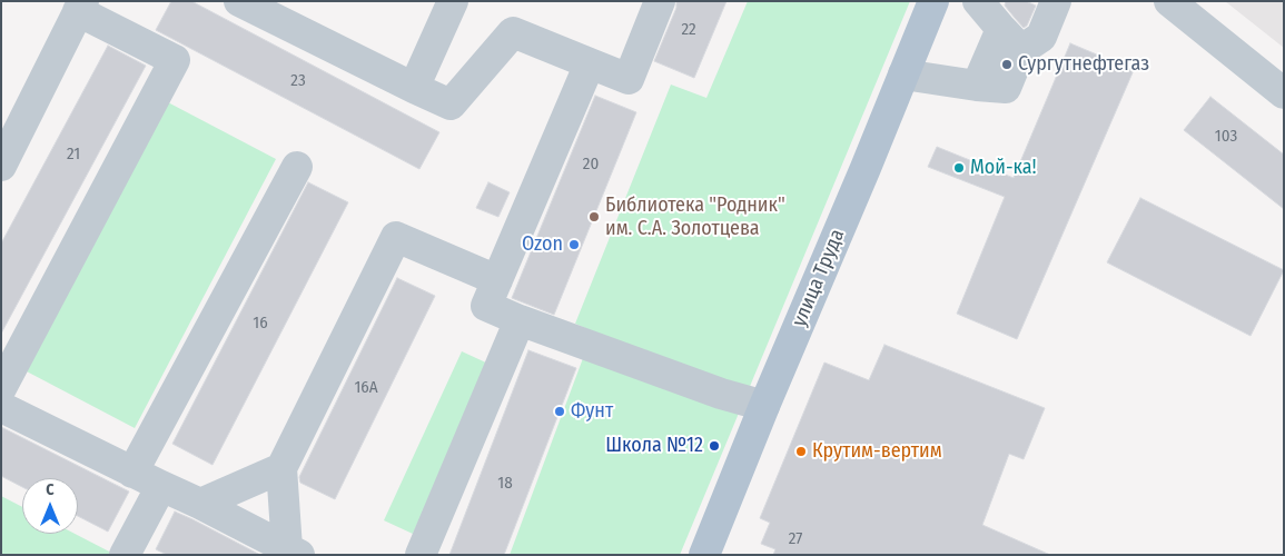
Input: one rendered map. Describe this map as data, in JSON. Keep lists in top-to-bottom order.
{
  "streets": {
    "main road": ["улица Труда"]
  },
  "places": [
    "Сургутнефтегаз",
    "Мой-ка!",
    "Библиотека \"Родник\" им. С.А. Золотцева",
    "Ozon",
    "Фунт",
    "Школа №12",
    "Крутим-вертим"
  ],
  "house_numbers": [
    "22",
    "23",
    "103",
    "21",
    "20",
    "16",
    "16А",
    "18",
    "27"
  ],
  "north": "top"
}
